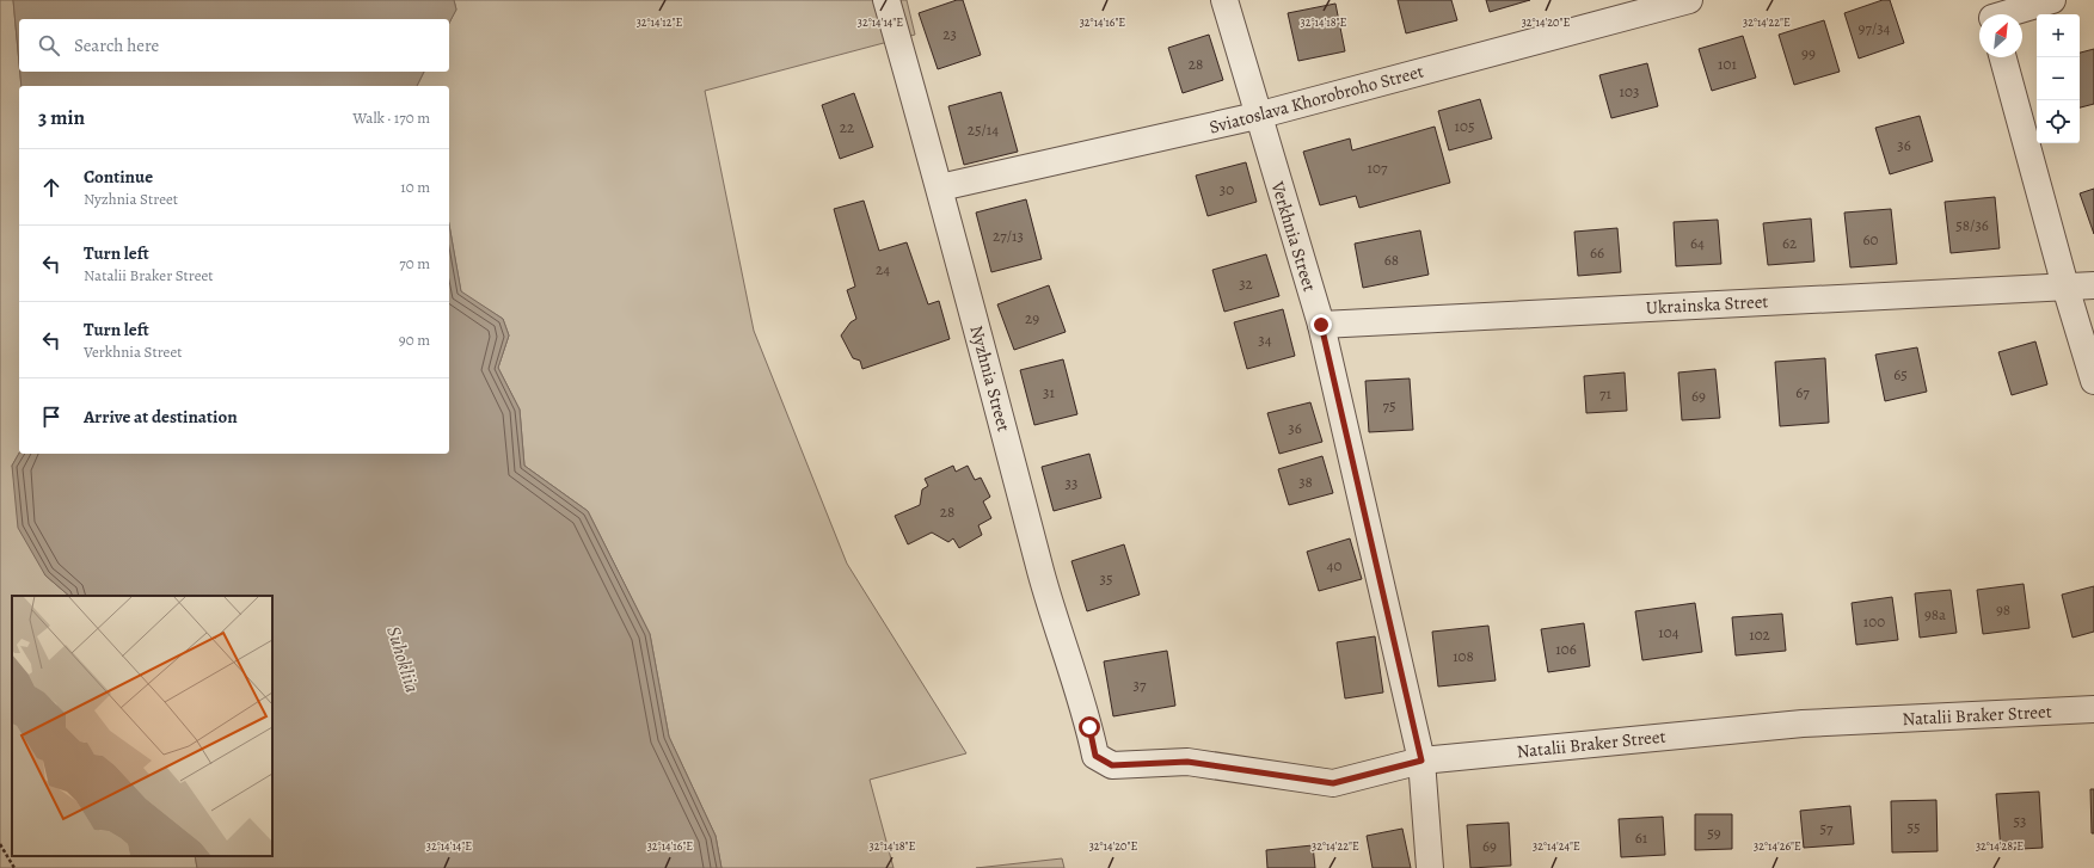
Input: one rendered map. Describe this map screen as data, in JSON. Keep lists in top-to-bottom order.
{
  "streets": {
    "street": [
      "Sviatoslava Khorobroho Street",
      "Verkhnia Street",
      "Ukrainska Street",
      "Nyzhnia Street",
      "Natalii Braker Street"
    ]
  },
  "crossings": [
    ["Sviatoslava Khorobroho Street", "Verkhnia Street"],
    ["Sviatoslava Khorobroho Street", "Nyzhnia Street"],
    ["Verkhnia Street", "Ukrainska Street"],
    ["Verkhnia Street", "Natalii Braker Street"],
    ["Nyzhnia Street", "Natalii Braker Street"]
  ],
  "water": ["Suhokliia"],
  "house_numbers": [
    "97/34",
    "23",
    "99",
    "28",
    "101",
    "103",
    "105",
    "22",
    "25/14",
    "36",
    "107",
    "30",
    "58/36",
    "27/13",
    "60",
    "64",
    "62",
    "66",
    "68",
    "24",
    "32",
    "29",
    "34",
    "65",
    "31",
    "67",
    "71",
    "69",
    "75",
    "36",
    "38",
    "33",
    "28",
    "40",
    "35",
    "98",
    "98а",
    "100",
    "104",
    "102",
    "106",
    "108",
    "37",
    "53",
    "55",
    "57",
    "59",
    "61",
    "69"
  ],
  "north": "top right",
  "page": {
    "map_buttons": ["+", "−"],
    "search": "Search here",
    "heading": ["3 min", "Walk · 170 m"],
    "list": [
      ["Continue", "Nyzhnia Street", "10 m"],
      ["Turn left", "Natalii Braker Street", "70 m"],
      ["Turn left", "Verkhnia Street", "90 m"],
      "Arrive at destination"
    ]
  },
  "coordinates": [
    "32°14'12\"E",
    "32°14'14\"E",
    "32°14'16\"E",
    "32°14'18\"E",
    "32°14'20\"E",
    "32°14'22\"E",
    "32°14'24\"E",
    "32°14'26\"E",
    "32°14'28\"E"
  ]
}
